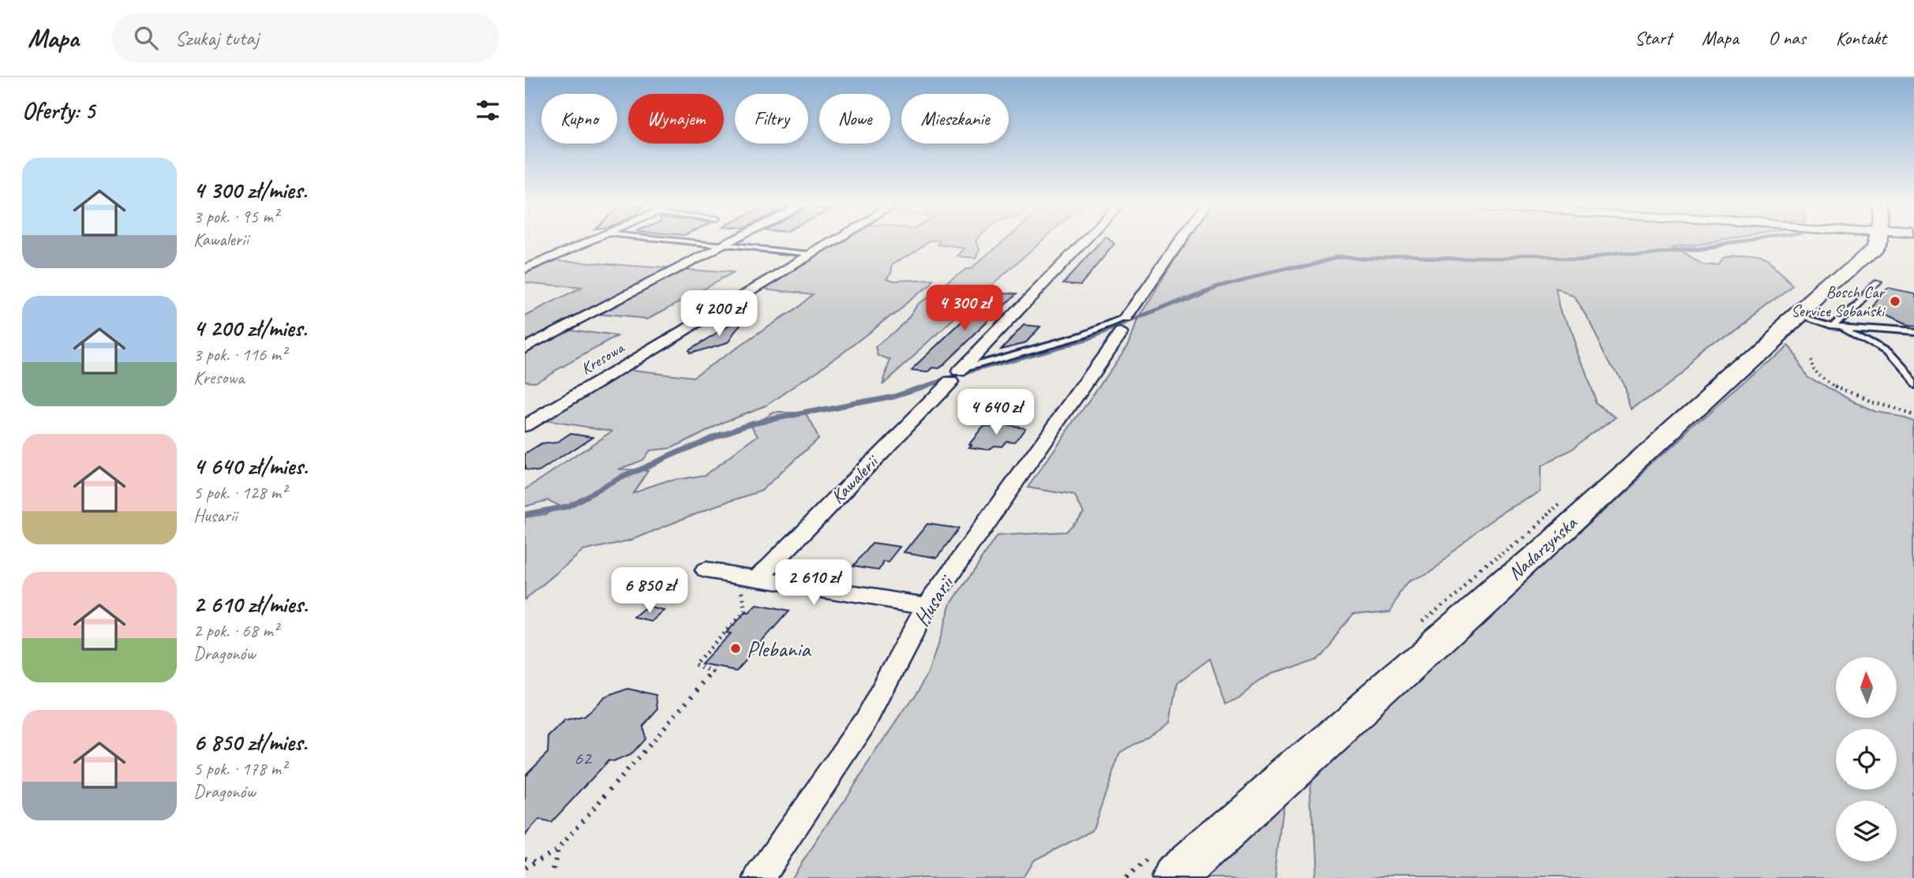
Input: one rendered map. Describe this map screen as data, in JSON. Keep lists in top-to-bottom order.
{
  "streets": {
    "main road": ["Nadarzyńska"],
    "street": ["Kresowa", "Kawalerii", "Husarii"]
  },
  "places": ["Bosch Car Service Sobański", "Plebania"],
  "house_numbers": ["62"],
  "north": "top",
  "page": {
    "header": "Mapa",
    "search": "Szukaj tutaj",
    "nav": [
      "Start",
      "Mapa",
      "O nas",
      "Kontakt"
    ],
    "heading": "Oferty: 5",
    "chip": [
      "Kupno",
      "Wynajem",
      "Filtry",
      "Nowe",
      "Mieszkanie"
    ],
    "list": [
      {
        "name": "4 300 zł/mies.",
        "note": "3 pok. · 95 m² · Kawalerii"
      },
      {
        "name": "4 200 zł/mies.",
        "note": "3 pok. · 116 m² · Kresowa"
      },
      {
        "name": "4 640 zł/mies.",
        "note": "5 pok. · 128 m² · Husarii"
      },
      {
        "name": "2 610 zł/mies.",
        "note": "2 pok. · 68 m² · Dragonów"
      },
      {
        "name": "6 850 zł/mies.",
        "note": "5 pok. · 178 m² · Dragonów"
      }
    ],
    "price": [
      "4 300 zł",
      "4 200 zł",
      "4 640 zł",
      "2 610 zł",
      "6 850 zł"
    ]
  }
}
